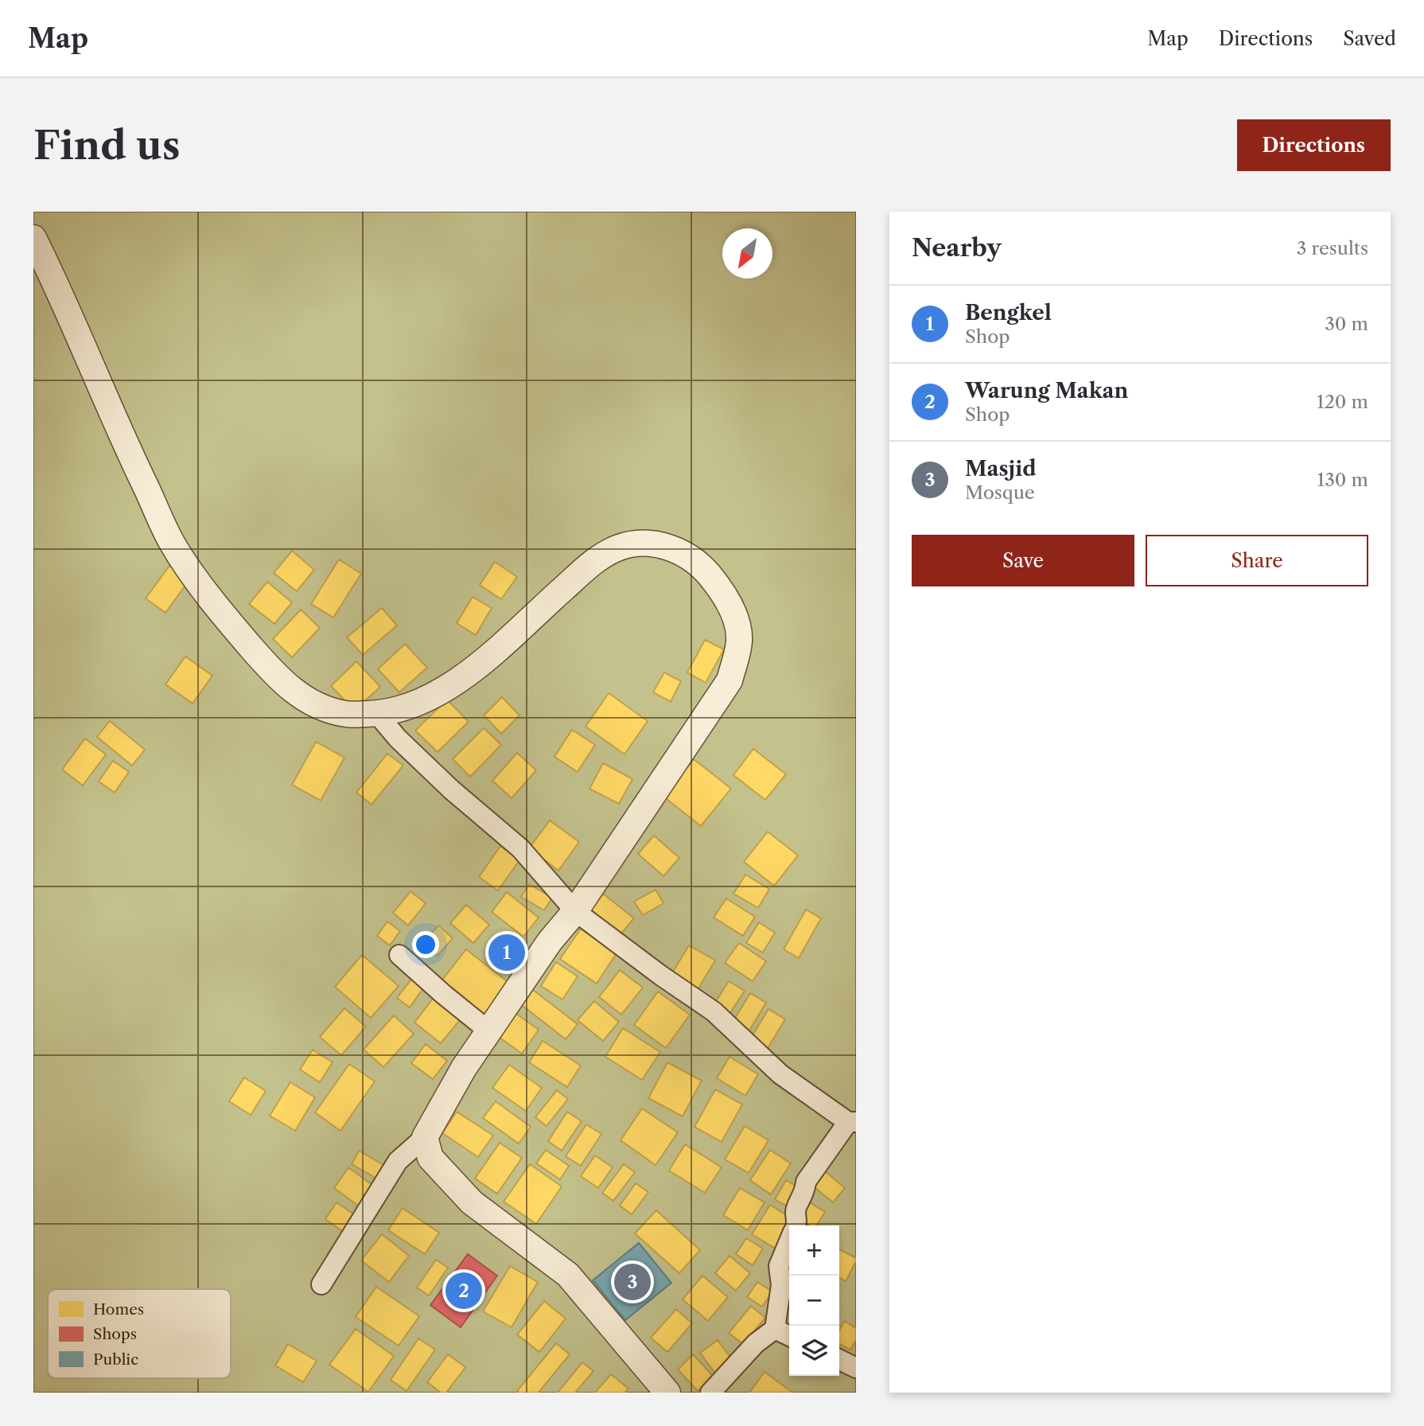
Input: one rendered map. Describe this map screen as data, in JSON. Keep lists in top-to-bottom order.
{
  "legend": ["Homes", "Shops", "Public"],
  "north": "bottom left",
  "page": {
    "header": "Map",
    "nav": ["Map", "Directions", "Saved"],
    "buttons": [
      "Directions",
      ["Save", "Share"]
    ],
    "title": "Find us",
    "heading": ["Nearby", "3 results"],
    "list": [
      {
        "mark": "1",
        "name": "Bengkel",
        "note": "Shop",
        "value": "30 m"
      },
      {
        "mark": "2",
        "name": "Warung Makan",
        "note": "Shop",
        "value": "120 m"
      },
      {
        "mark": "3",
        "name": "Masjid",
        "note": "Mosque",
        "value": "130 m"
      }
    ],
    "pins": ["1", "3", "2"],
    "map_buttons": ["+", "−"]
  }
}
